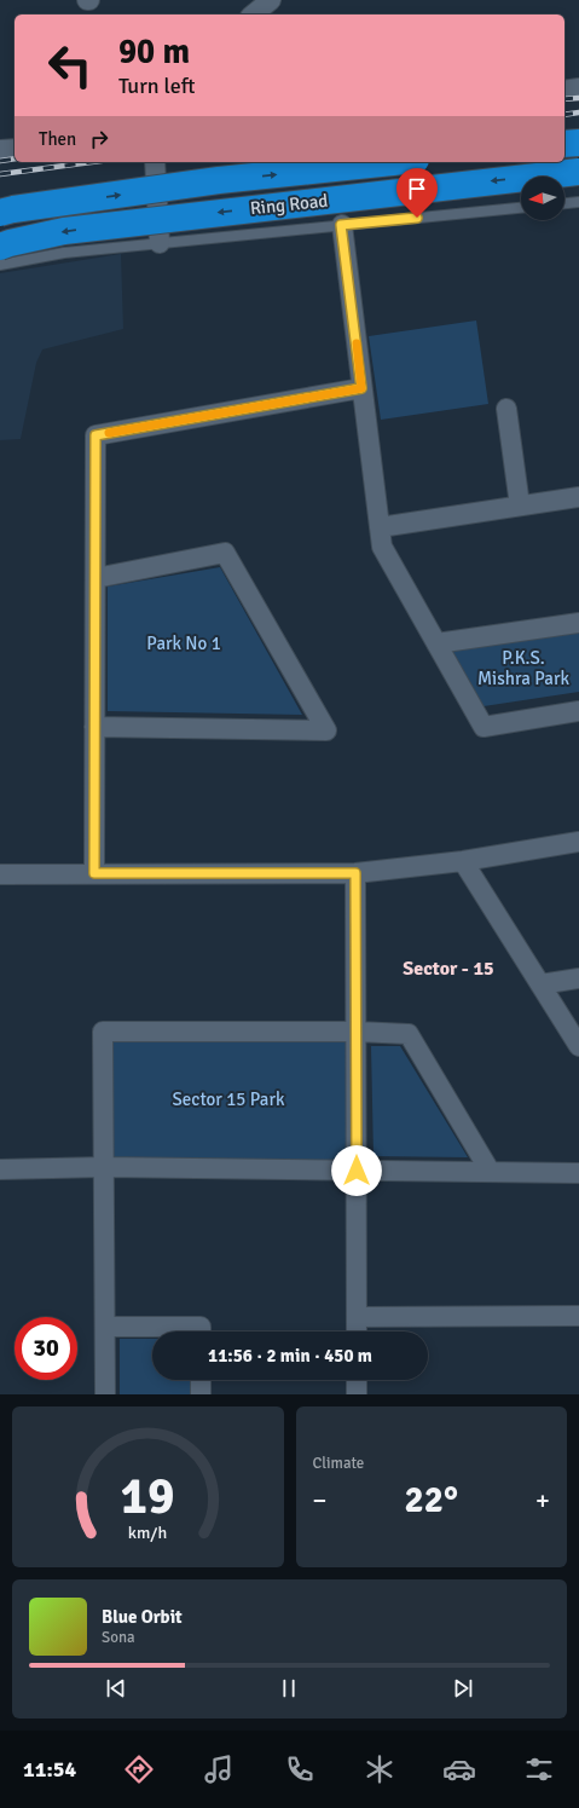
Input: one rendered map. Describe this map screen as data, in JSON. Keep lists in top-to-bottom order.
{
  "streets": {
    "highway": ["Ring Road"]
  },
  "districts": ["Sector - 15"],
  "parks": ["Park No 1", "P.K.S. Mishra Park", "Sector 15 Park"],
  "north": "left",
  "page": {
    "turn": ["90 m", "Turn left"],
    "then": "Then",
    "limit": "30",
    "trip": "11:56 · 2 min · 450 m",
    "tile": "Climate",
    "heat": ["−", "22°", "+"],
    "song": ["Blue Orbit", "Sona"],
    "tabs": "11:54",
    "gauge": ["19", "km/h"]
  }
}
